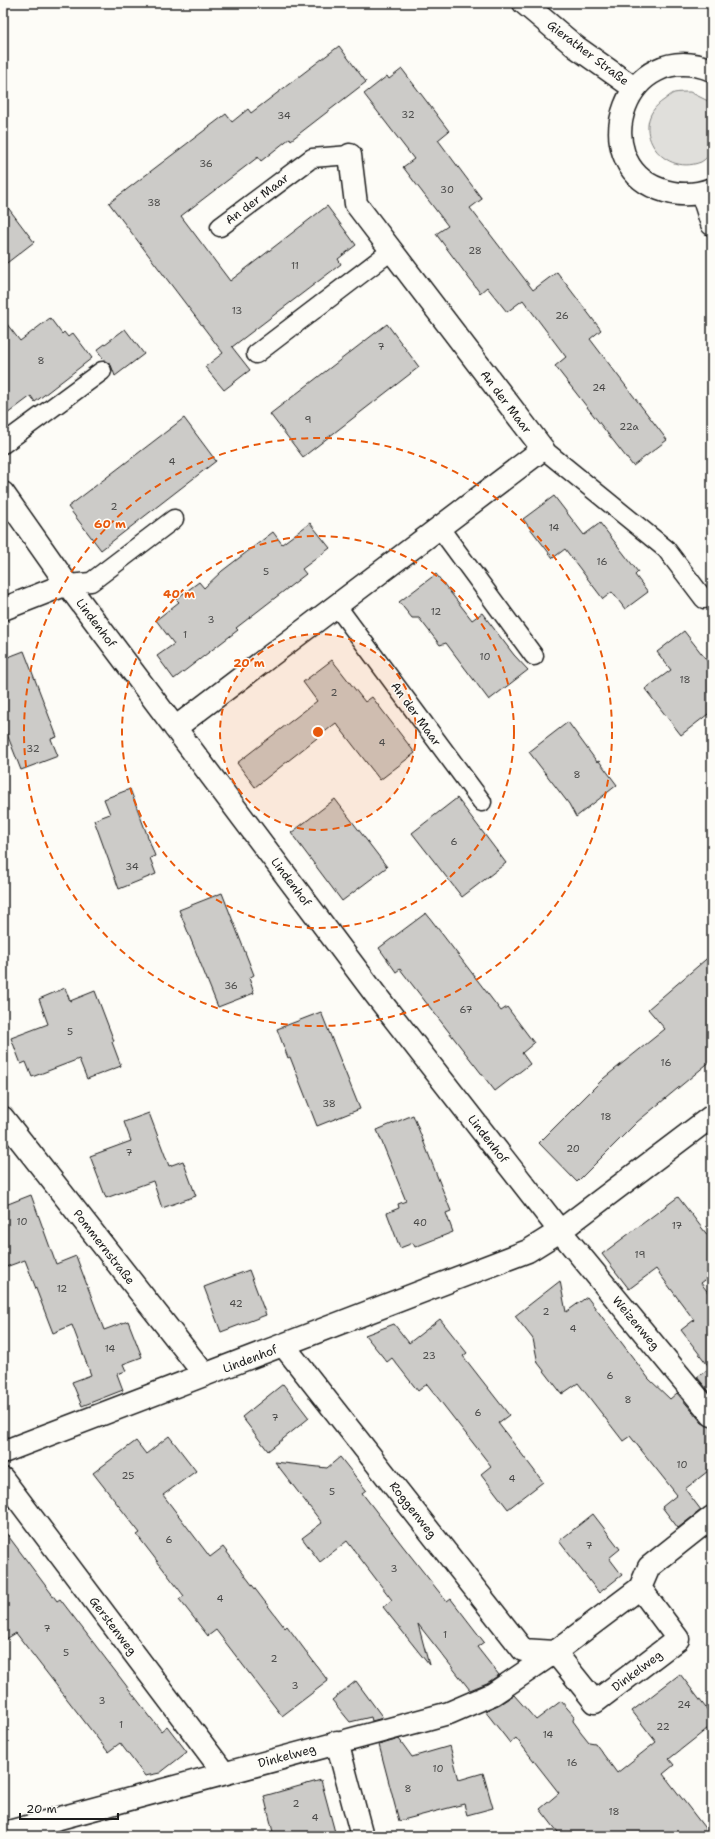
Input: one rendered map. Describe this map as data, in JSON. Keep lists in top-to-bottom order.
{
  "streets": {
    "street": [
      "Gierather Straße",
      "An der Maar",
      "Lindenhof",
      "Pommernstraße",
      "Weizenweg",
      "Roggenweg",
      "Gerstenweg",
      "Dinkelweg"
    ]
  },
  "crossings": [
    ["Lindenhof", "Pommernstraße"],
    ["Lindenhof", "Weizenweg"],
    ["Lindenhof", "Roggenweg"],
    ["Roggenweg", "Dinkelweg"],
    ["Gerstenweg", "Dinkelweg"]
  ],
  "house_numbers": [
    "32",
    "34",
    "36",
    "30",
    "38",
    "28",
    "11",
    "13",
    "26",
    "7",
    "8",
    "24",
    "9",
    "22a",
    "4",
    "2",
    "14",
    "16",
    "5",
    "12",
    "3",
    "1",
    "10",
    "18",
    "2",
    "4",
    "32",
    "8",
    "6",
    "34",
    "36",
    "67",
    "5",
    "16",
    "38",
    "18",
    "20",
    "7",
    "10",
    "40",
    "17",
    "19",
    "12",
    "42",
    "2",
    "4",
    "14",
    "23",
    "6",
    "8",
    "6",
    "7",
    "10",
    "25",
    "4",
    "5",
    "6",
    "7",
    "3",
    "4",
    "7",
    "1",
    "5",
    "2",
    "3",
    "3",
    "24",
    "1",
    "22",
    "14",
    "16",
    "10",
    "8",
    "2",
    "18",
    "4"
  ],
  "scale_bar": "20 m",
  "rings": ["60 m", "40 m", "20 m"]
}
